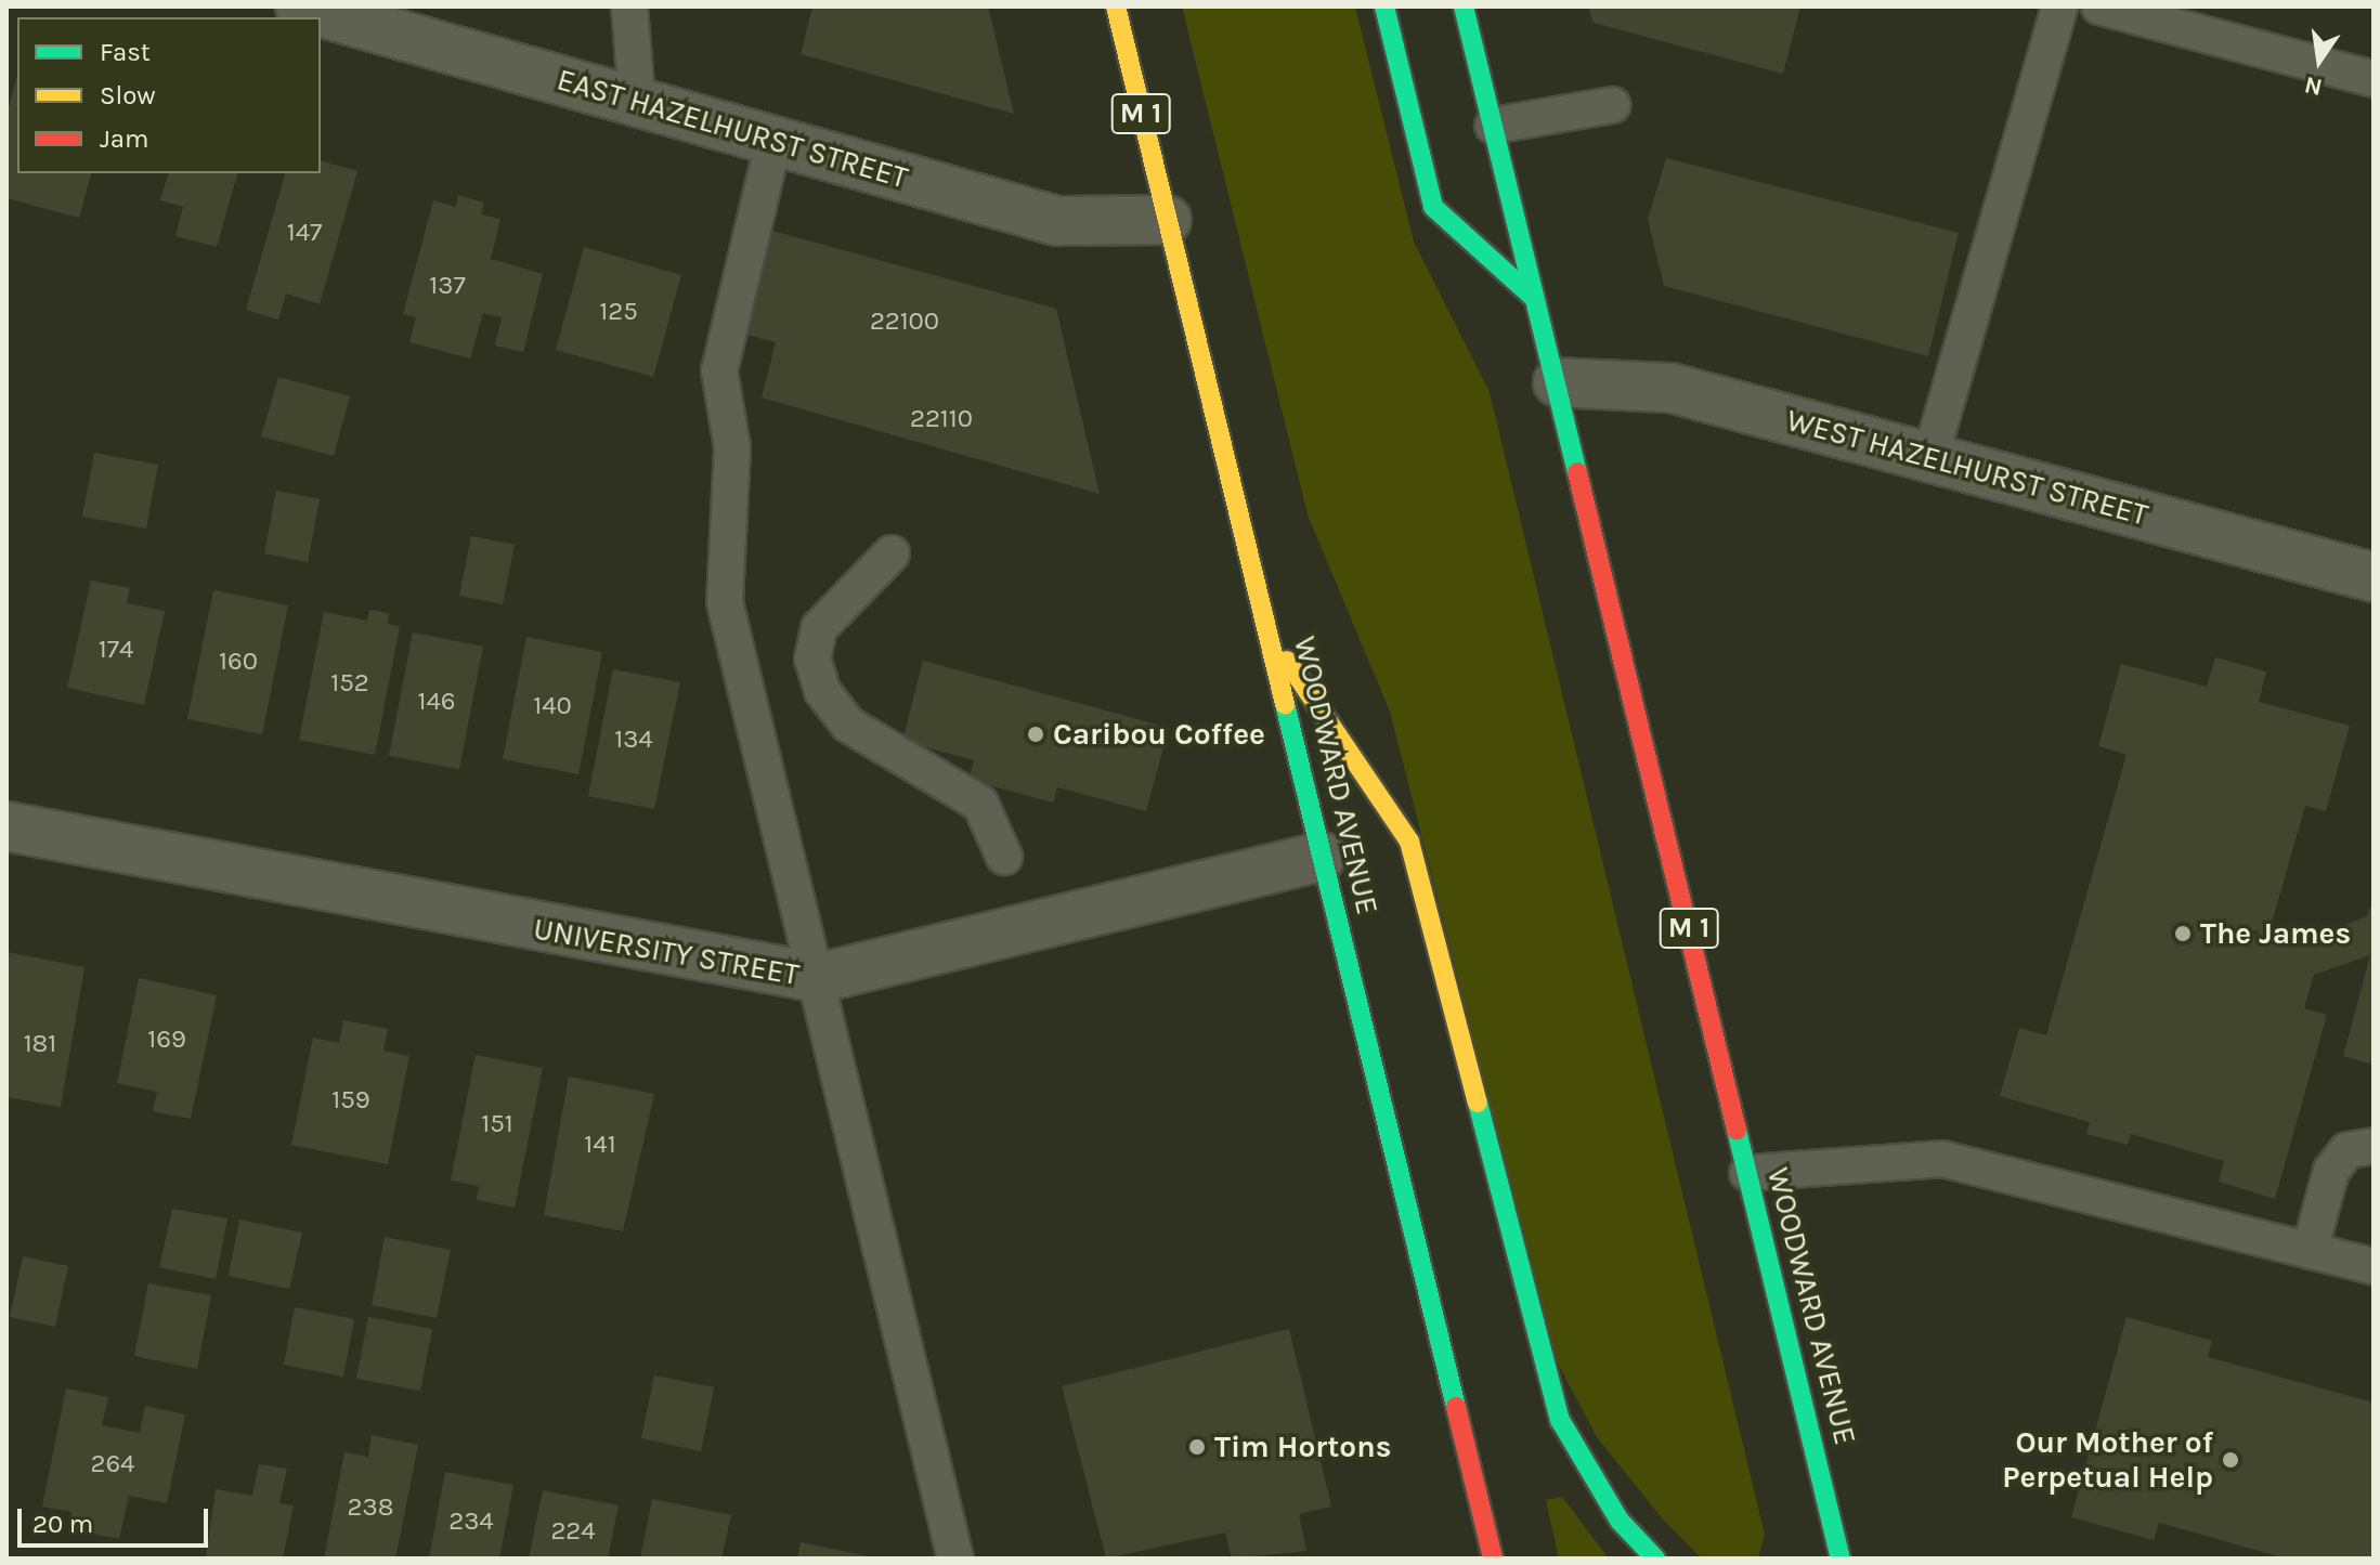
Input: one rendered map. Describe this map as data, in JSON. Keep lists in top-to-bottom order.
{
  "streets": {
    "main road": ["M 1", "WOODWARD AVENUE"],
    "street": ["EAST HAZELHURST STREET", "WEST HAZELHURST STREET", "UNIVERSITY STREET"]
  },
  "crossings": [
    ["EAST HAZELHURST STREET", "WOODWARD AVENUE"],
    ["WEST HAZELHURST STREET", "WOODWARD AVENUE"],
    ["WOODWARD AVENUE", "UNIVERSITY STREET"]
  ],
  "places": [
    "Caribou Coffee",
    "The James",
    "Tim Hortons",
    "Our Mother of Perpetual Help"
  ],
  "house_numbers": [
    "147",
    "137",
    "125",
    "22100",
    "22110",
    "174",
    "160",
    "152",
    "146",
    "140",
    "134",
    "169",
    "181",
    "159",
    "151",
    "141",
    "264",
    "238",
    "234",
    "224"
  ],
  "legend": ["Fast", "Slow", "Jam"],
  "scale_bar": "20 m",
  "north": "bottom"
}
